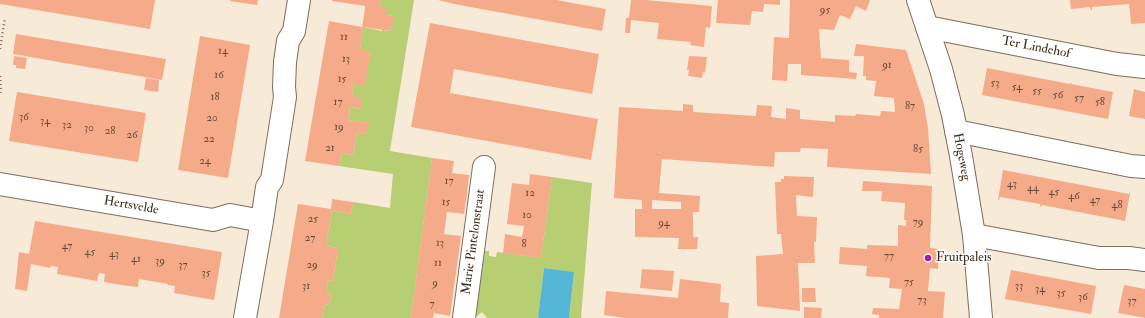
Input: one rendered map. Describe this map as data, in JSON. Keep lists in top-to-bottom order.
{
  "streets": {
    "street": [
      "Ter Lindehof",
      "Hogeweg",
      "Hertsvelde",
      "Marie Pintelonstraat"
    ]
  },
  "crossings": [
    ["Ter Lindehof", "Hogeweg"]
  ],
  "places": ["Fruitpaleis"],
  "house_numbers": [
    "95",
    "11",
    "14",
    "13",
    "91",
    "16",
    "15",
    "53",
    "54",
    "55",
    "56",
    "18",
    "57",
    "17",
    "58",
    "87",
    "36",
    "20",
    "34",
    "32",
    "19",
    "30",
    "28",
    "26",
    "22",
    "21",
    "85",
    "24",
    "17",
    "43",
    "44",
    "45",
    "12",
    "46",
    "47",
    "15",
    "48",
    "10",
    "25",
    "79",
    "94",
    "27",
    "13",
    "8",
    "47",
    "45",
    "43",
    "77",
    "41",
    "39",
    "11",
    "37",
    "29",
    "35",
    "75",
    "9",
    "31",
    "33",
    "34",
    "35",
    "36",
    "73",
    "37",
    "7"
  ]
}
